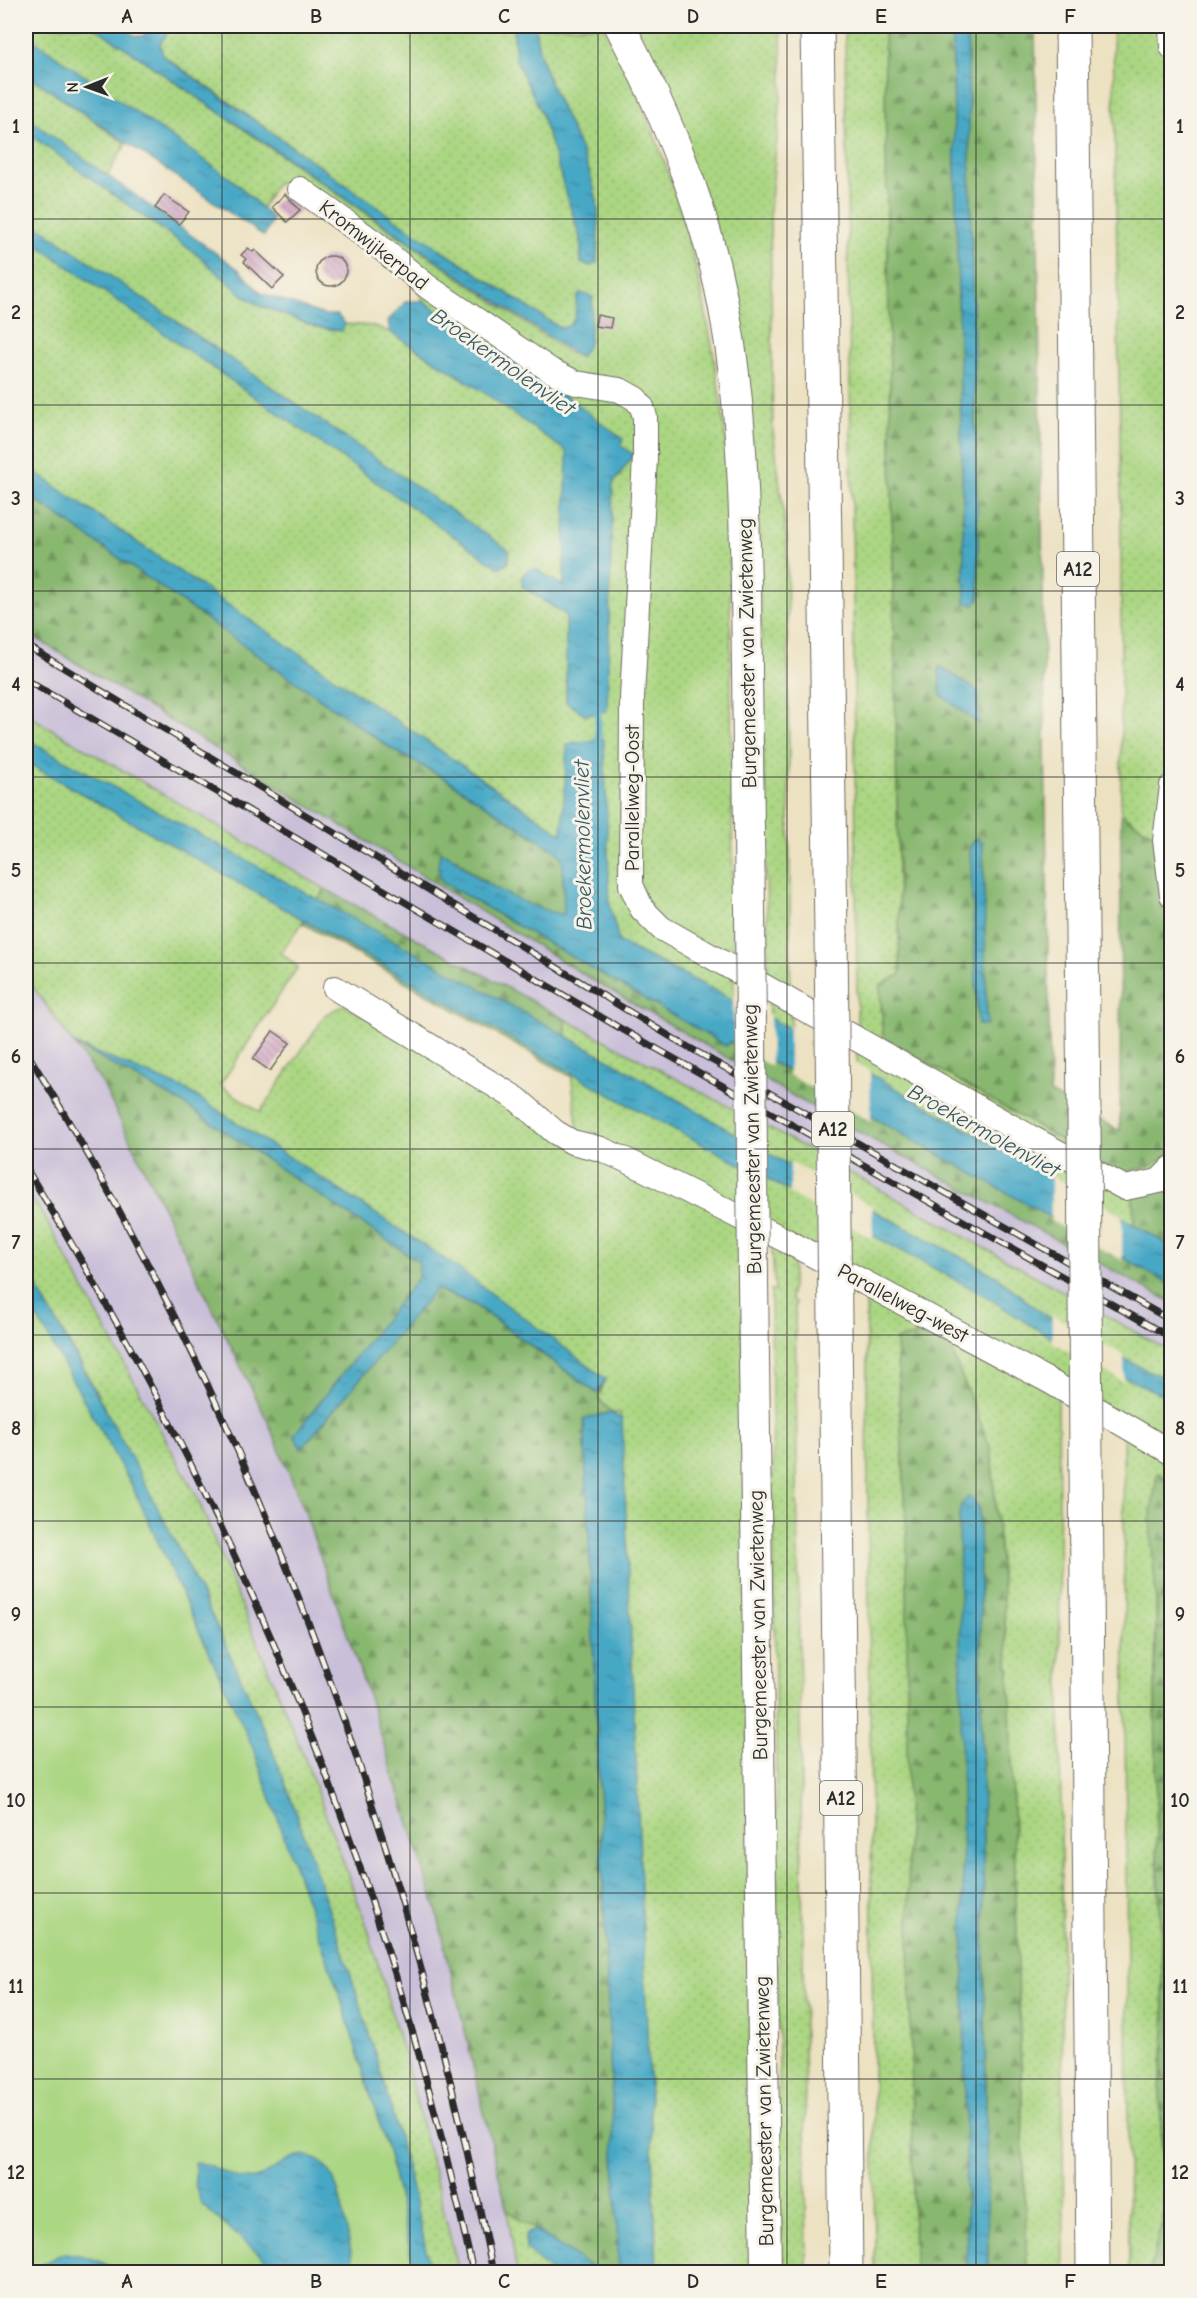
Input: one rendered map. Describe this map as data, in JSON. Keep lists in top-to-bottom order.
{
  "streets": {
    "highway": ["A12"],
    "main road": ["Burgemeester van Zwietenweg"],
    "street": ["Kromwijkerpad", "Parallelweg-Oost", "Parallelweg-west"]
  },
  "crossings": [
    ["Kromwijkerpad", "Parallelweg-Oost"]
  ],
  "water": ["Broekermolenvliet"],
  "north": "left",
  "grid": {
    "columns": [
      "A",
      "B",
      "C",
      "D",
      "E",
      "F"
    ],
    "rows": [
      "1",
      "2",
      "3",
      "4",
      "5",
      "6",
      "7",
      "8",
      "9",
      "10",
      "11",
      "12"
    ]
  }
}
